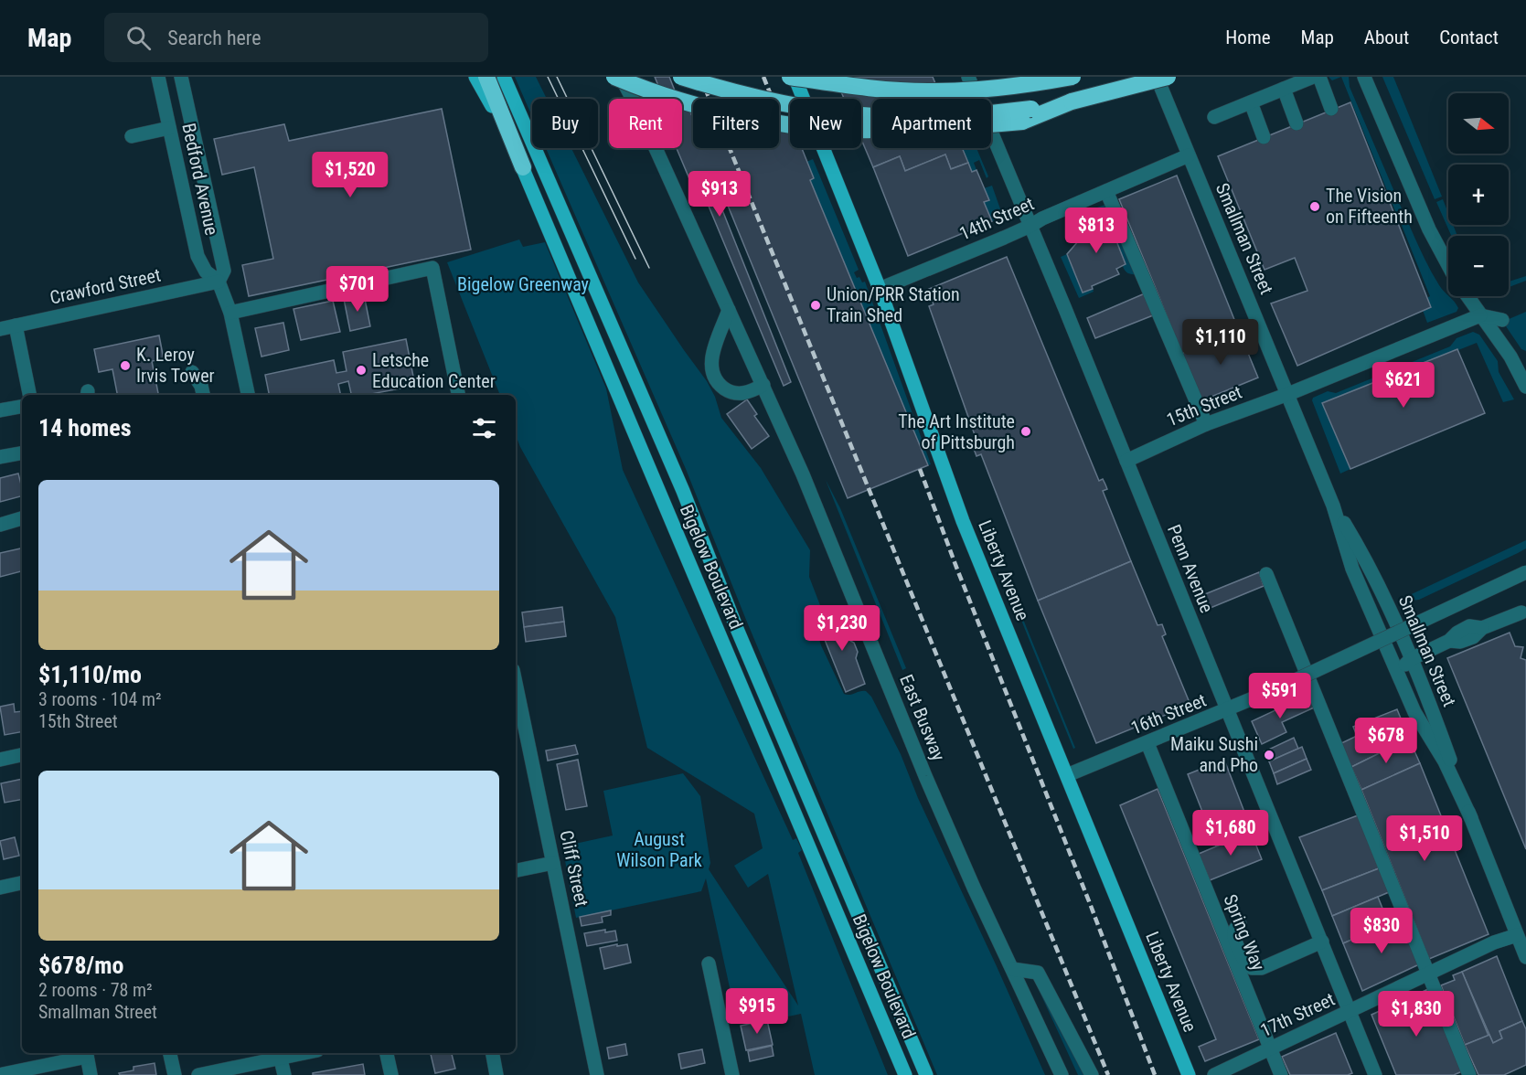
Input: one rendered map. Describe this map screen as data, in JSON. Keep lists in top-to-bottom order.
{
  "streets": {
    "main road": ["Bigelow Boulevard", "Liberty Avenue"],
    "street": [
      "Bedford Avenue",
      "14th Street",
      "Smallman Street",
      "Crawford Street",
      "15th Street",
      "Penn Avenue",
      "16th Street",
      "East Busway",
      "Cliff Street",
      "Spring Way",
      "17th Street"
    ]
  },
  "crossings": [
    ["Bedford Avenue", "Crawford Street"],
    ["14th Street", "Smallman Street"],
    ["14th Street", "Penn Avenue"],
    ["14th Street", "Liberty Avenue"],
    ["Smallman Street", "15th Street"],
    ["Smallman Street", "17th Street"],
    ["15th Street", "Penn Avenue"],
    ["Penn Avenue", "16th Street"],
    ["Penn Avenue", "17th Street"],
    ["Liberty Avenue", "16th Street"],
    ["16th Street", "Spring Way"],
    ["Spring Way", "17th Street"]
  ],
  "parks": ["Bigelow Greenway", "August Wilson Park"],
  "places": [
    "The Vision on Fifteenth",
    "Union/PRR Station Train Shed",
    "K. Leroy Irvis Tower",
    "Letsche Education Center",
    "The Art Institute of Pittsburgh",
    "Maiku Sushi and Pho"
  ],
  "north": "right",
  "page": {
    "header": "Map",
    "search": "Search here",
    "nav": [
      "Home",
      "Map",
      "About",
      "Contact"
    ],
    "map_buttons": ["+", "−"],
    "chip": [
      "Buy",
      "Rent",
      "Filters",
      "New",
      "Apartment"
    ],
    "price": [
      "$1,520",
      "$913",
      "$813",
      "$701",
      "$1,110",
      "$621",
      "$1,230",
      "$591",
      "$678",
      "$1,680",
      "$1,510",
      "$830",
      "$915",
      "$1,830"
    ],
    "heading": "14 homes",
    "list": [
      {
        "name": "$1,110/mo",
        "note": "3 rooms · 104 m² · 15th Street"
      },
      {
        "name": "$678/mo",
        "note": "2 rooms · 78 m² · Smallman Street"
      }
    ]
  }
}
